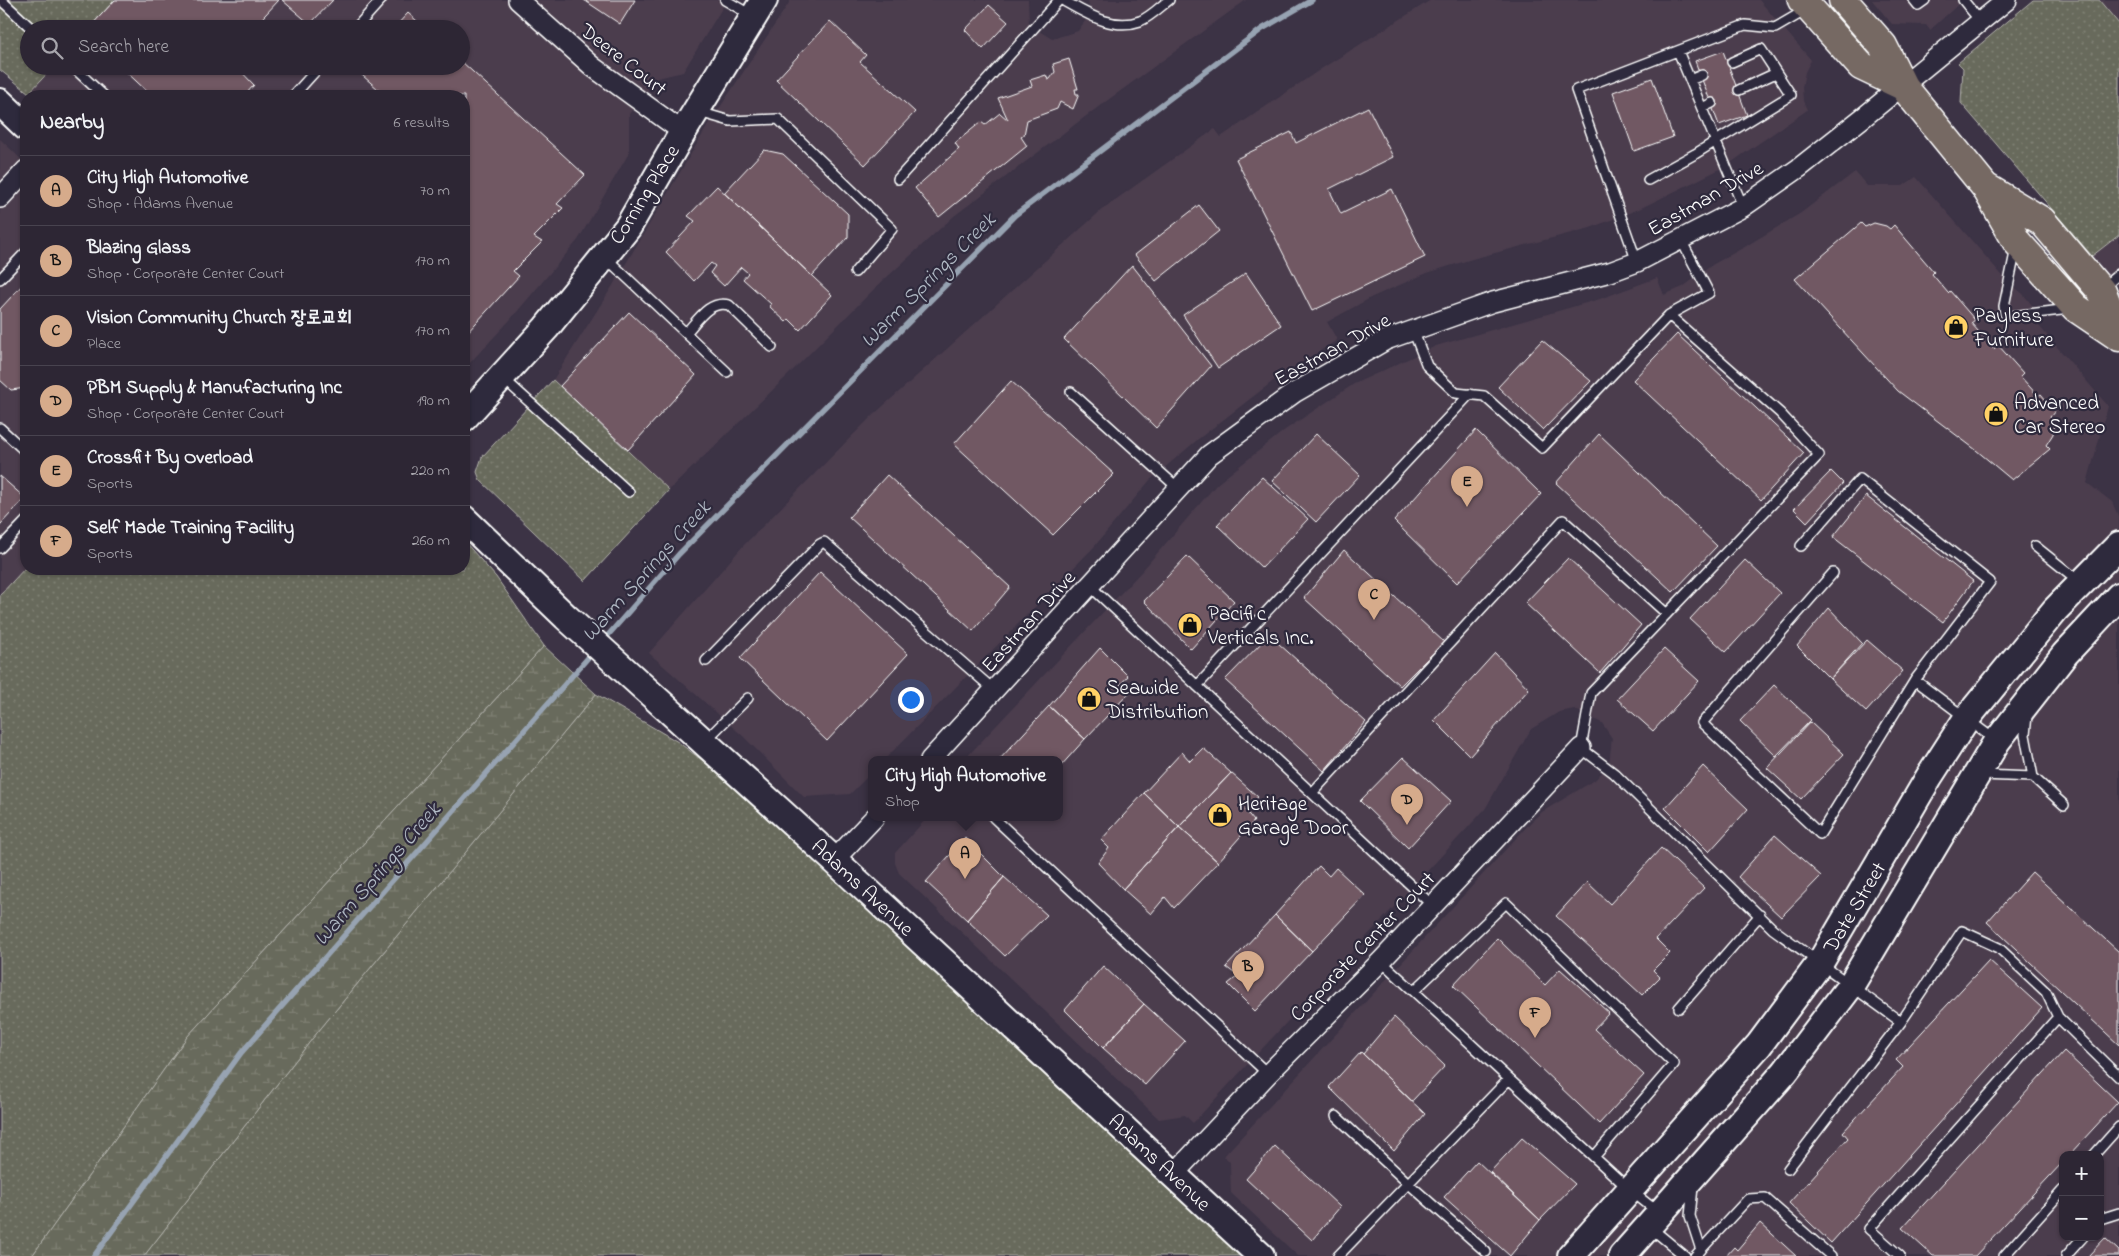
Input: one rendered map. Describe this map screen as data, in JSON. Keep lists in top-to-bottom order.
{
  "streets": {
    "street": [
      "Deere Court",
      "Corning Place",
      "Eastman Drive",
      "Adams Avenue",
      "Date Street",
      "Corporate Center Court"
    ]
  },
  "crossings": [
    ["Deere Court", "Corning Place"],
    ["Adams Avenue", "Corporate Center Court"]
  ],
  "water": ["Warm Springs Creek"],
  "places": {
    "shop": [
      "Payless Furniture",
      "Advanced Car Stereo",
      "Pacific Verticals Inc.",
      "Seawide Distribution",
      "Heritage Garage Door"
    ]
  },
  "page": {
    "search": "Search here",
    "heading": ["Nearby", "6 results"],
    "list": [
      {
        "mark": "A",
        "name": "City High Automotive",
        "note": "Shop · Adams Avenue",
        "value": "70 m"
      },
      {
        "mark": "B",
        "name": "Blazing Glass",
        "note": "Shop · Corporate Center Court",
        "value": "170 m"
      },
      {
        "mark": "C",
        "name": "Vision Community Church 장로교회",
        "note": "Place",
        "value": "170 m"
      },
      {
        "mark": "D",
        "name": "PBM Supply & Manufacturing Inc",
        "note": "Shop · Corporate Center Court",
        "value": "190 m"
      },
      {
        "mark": "E",
        "name": "Crossfit By Overload",
        "note": "Sports",
        "value": "220 m"
      },
      {
        "mark": "F",
        "name": "Self Made Training Facility",
        "note": "Sports",
        "value": "260 m"
      }
    ],
    "pins": [
      "E",
      "C",
      "D",
      "A",
      "B",
      "F"
    ],
    "popup": ["City High Automotive", "Shop"],
    "map_buttons": ["+", "−"]
  }
}
